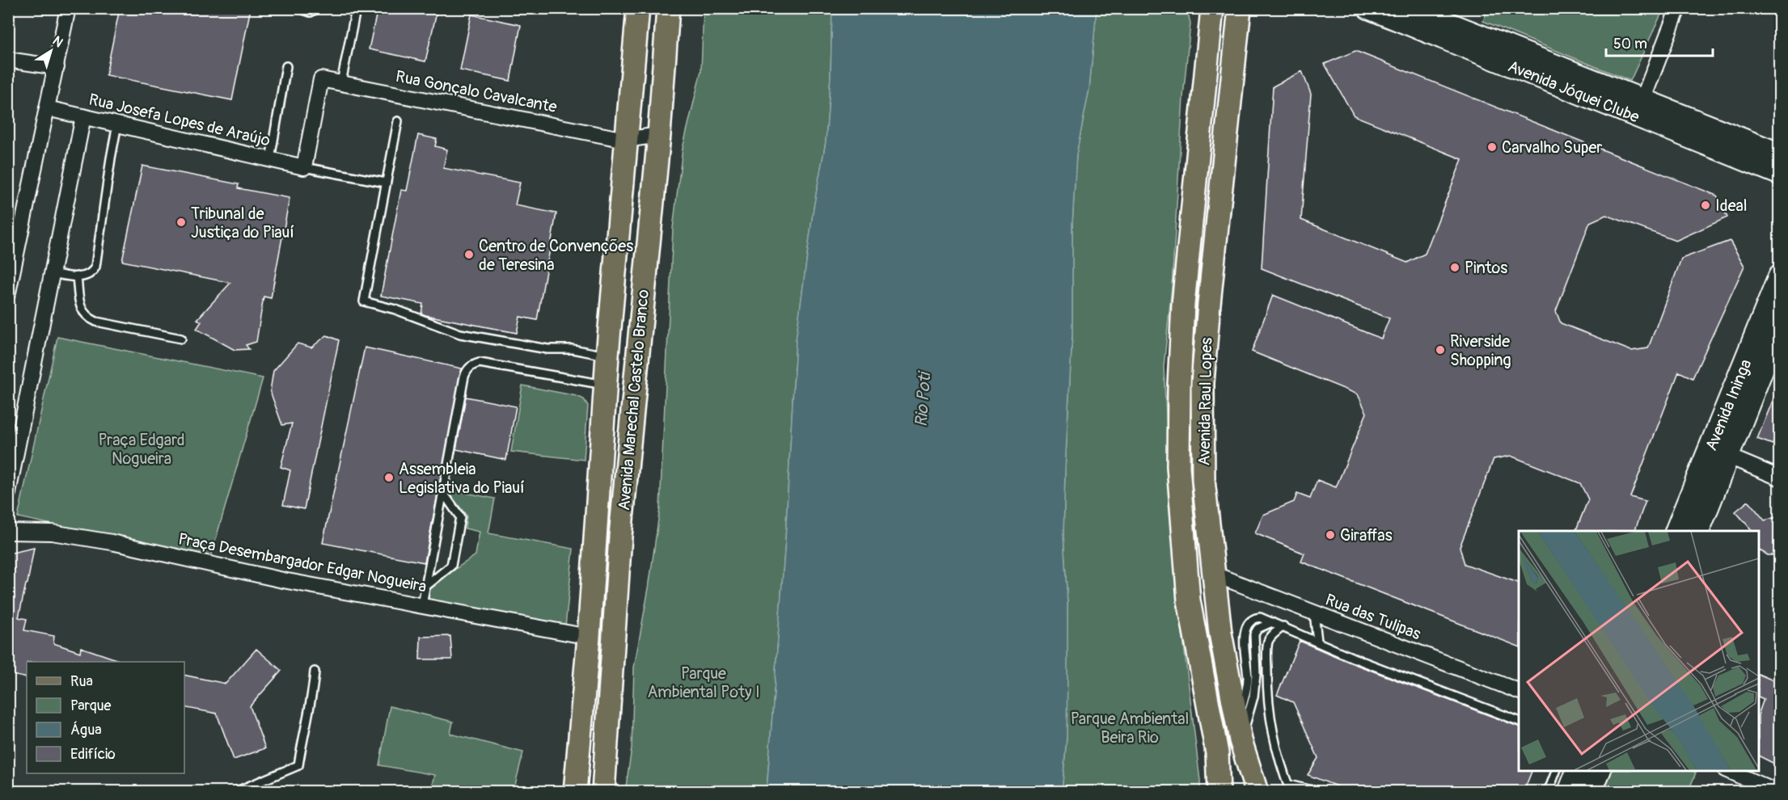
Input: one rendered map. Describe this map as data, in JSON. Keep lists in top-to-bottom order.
{
  "streets": {
    "main road": [
      "Avenida Jóquei Clube",
      "Avenida Marechal Castelo Branco",
      "Avenida Raul Lopes",
      "Avenida Ininga"
    ],
    "street": [
      "Rua Gonçalo Cavalcante",
      "Rua Josefa Lopes de Araújo",
      "Praça Desembargador Edgar Nogueira",
      "Rua das Tulipas"
    ]
  },
  "crossings": [
    ["Rua Gonçalo Cavalcante", "Rua Josefa Lopes de Araújo"],
    ["Rua Gonçalo Cavalcante", "Avenida Marechal Castelo Branco"],
    ["Avenida Marechal Castelo Branco", "Praça Desembargador Edgar Nogueira"],
    ["Avenida Raul Lopes", "Rua das Tulipas"]
  ],
  "water": ["Rio Poti"],
  "parks": ["Praça Edgard Nogueira", "Parque Ambiental Poty I", "Parque Ambiental Beira Rio"],
  "places": [
    "Carvalho Super",
    "Ideal",
    "Tribunal de Justiça do Piauí",
    "Centro de Convenções de Teresina",
    "Pintos",
    "Riverside Shopping",
    "Assembleia Legislativa do Piauí",
    "Giraffas"
  ],
  "legend": [
    "Rua",
    "Parque",
    "Água",
    "Edifício"
  ],
  "scale_bar": "50 m",
  "north": "top right"
}
